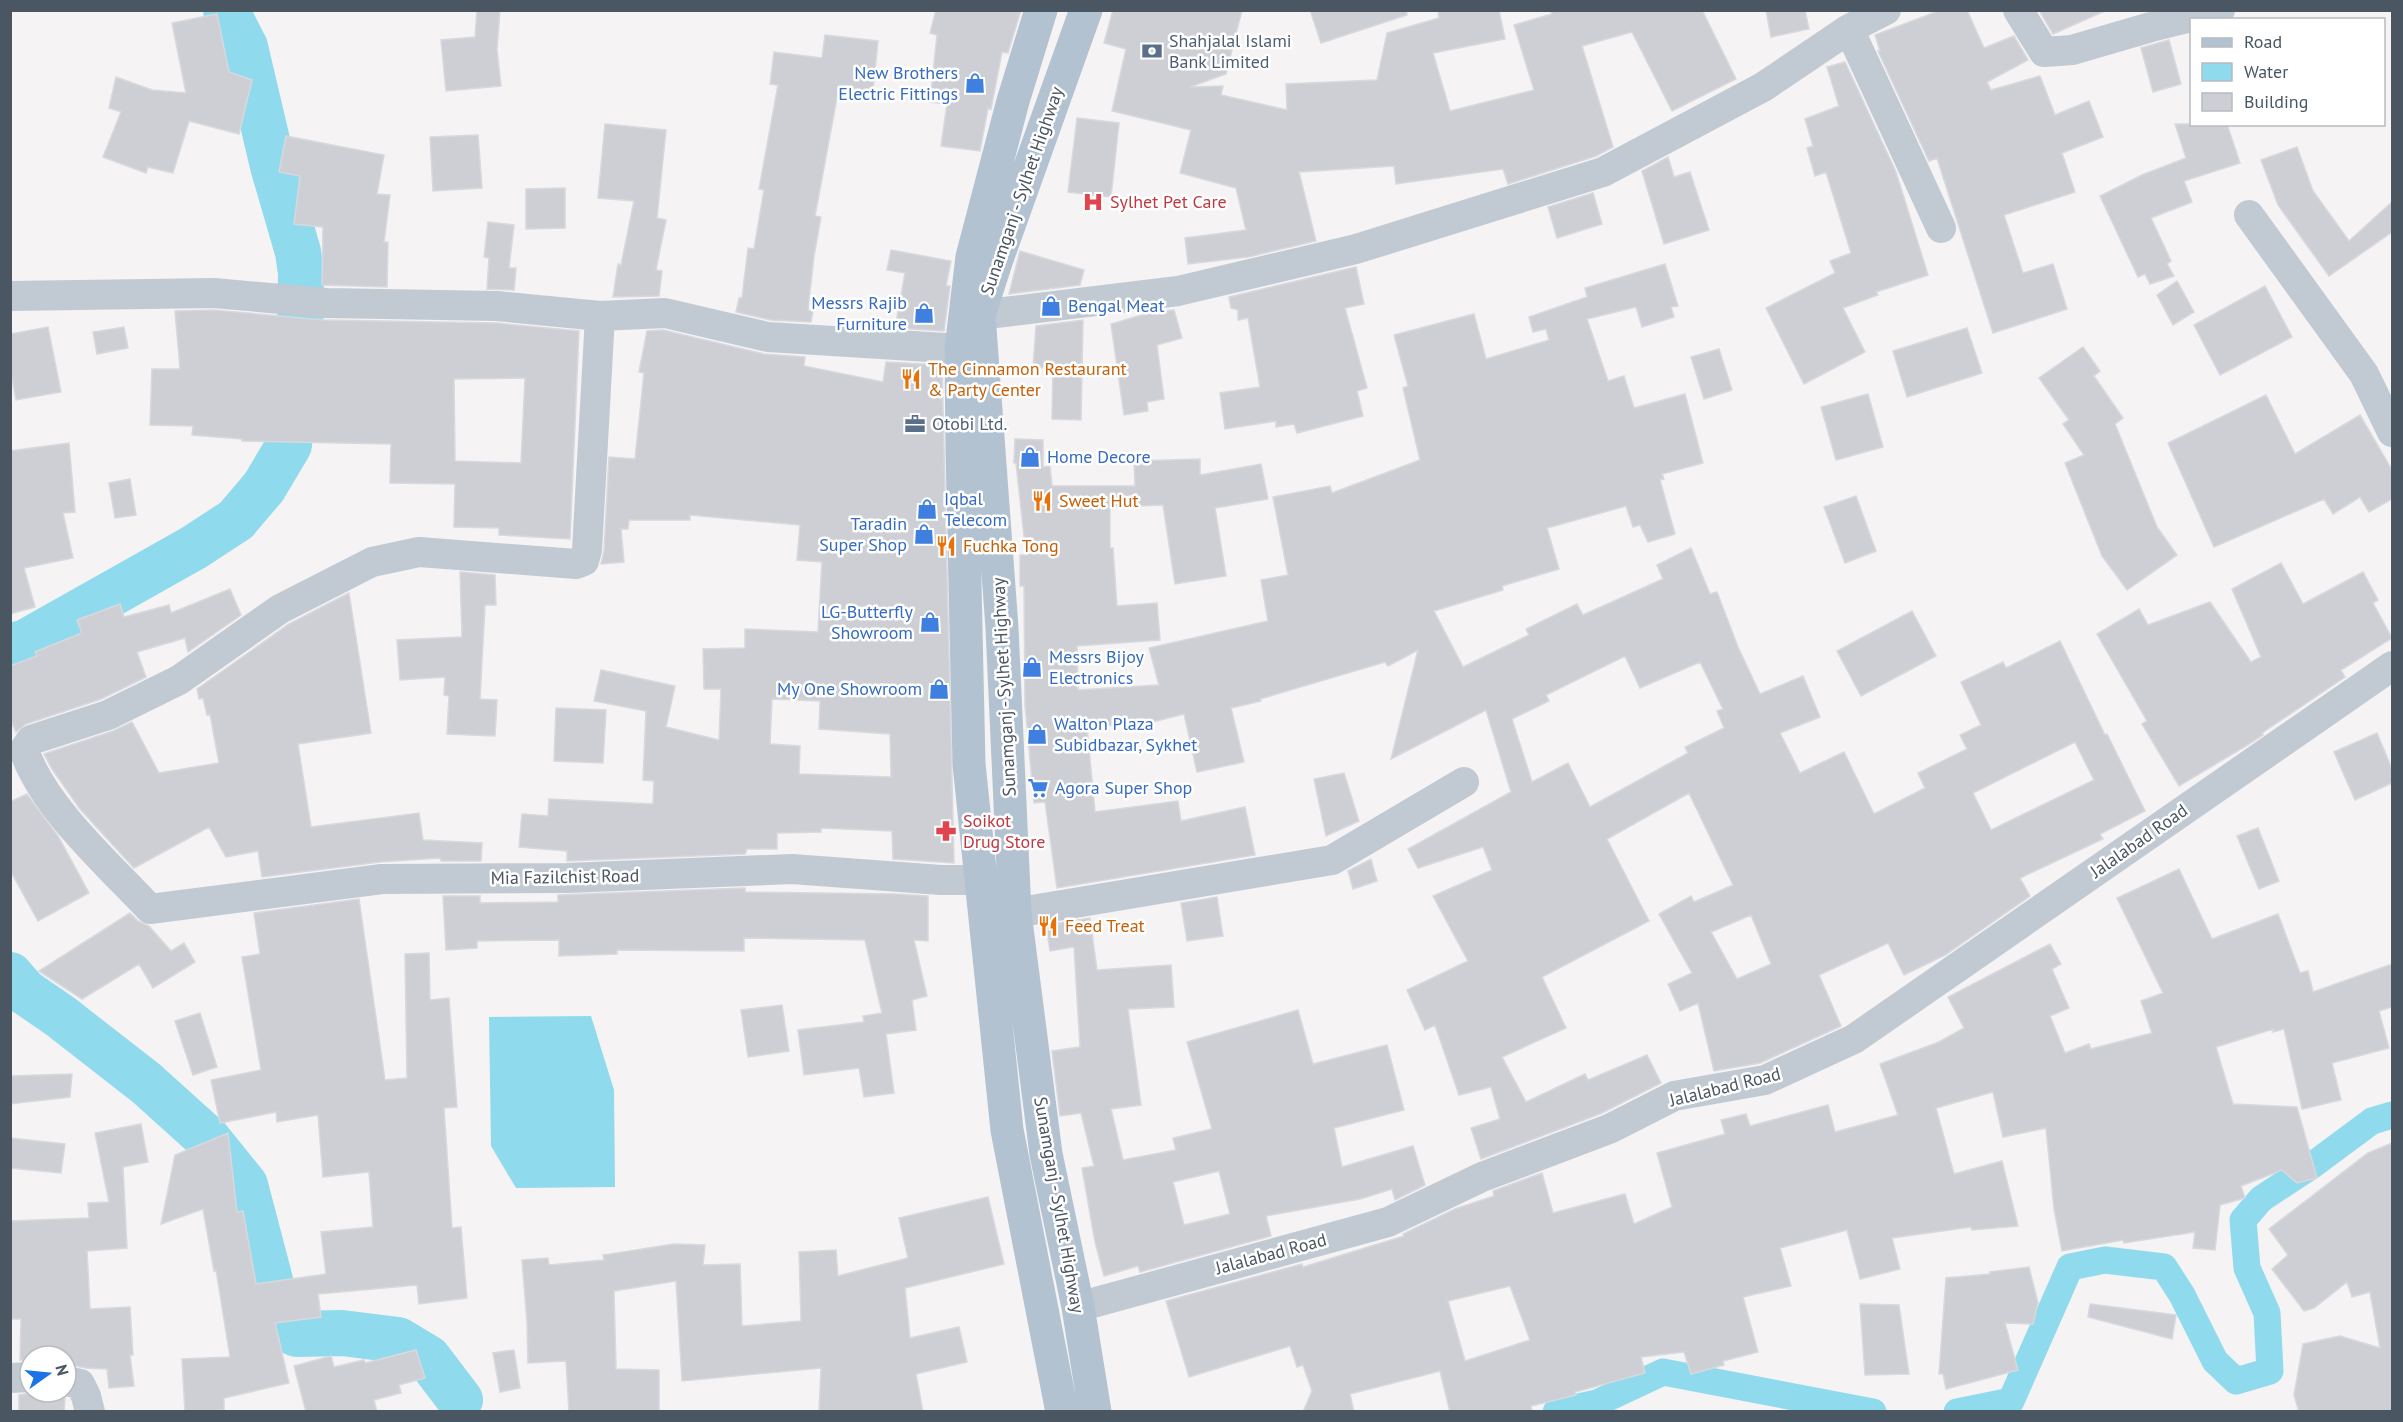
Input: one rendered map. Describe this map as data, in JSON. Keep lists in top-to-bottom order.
{
  "streets": {
    "main road": ["Sunamganj - Sylhet Highway"],
    "street": ["Jalalabad Road", "Mia Fazilchist Road"]
  },
  "crossings": [
    ["Sunamganj - Sylhet Highway", "Jalalabad Road"],
    ["Sunamganj - Sylhet Highway", "Mia Fazilchist Road"]
  ],
  "places": {
    "bank": ["Shahjalal Islami Bank Limited"],
    "shop": [
      "New Brothers Electric Fittings",
      "Bengal Meat",
      "Messrs Rajib Furniture",
      "Home Decore",
      "Iqbal Telecom",
      "Taradin Super Shop",
      "LG-Butterfly Showroom",
      "Messrs Bijoy Electronics",
      "My One Showroom",
      "Walton Plaza Subidbazar, Sykhet"
    ],
    "hospital": ["Sylhet Pet Care"],
    "restaurant": [
      "The Cinnamon Restaurant & Party Center",
      "Sweet Hut",
      "Fuchka Tong",
      "Feed Treat"
    ],
    "office": ["Otobi Ltd."],
    "supermarket": ["Agora Super Shop"],
    "pharmacy": ["Soikot Drug Store"]
  },
  "legend": ["Road", "Water", "Building"],
  "north": "right"
}
